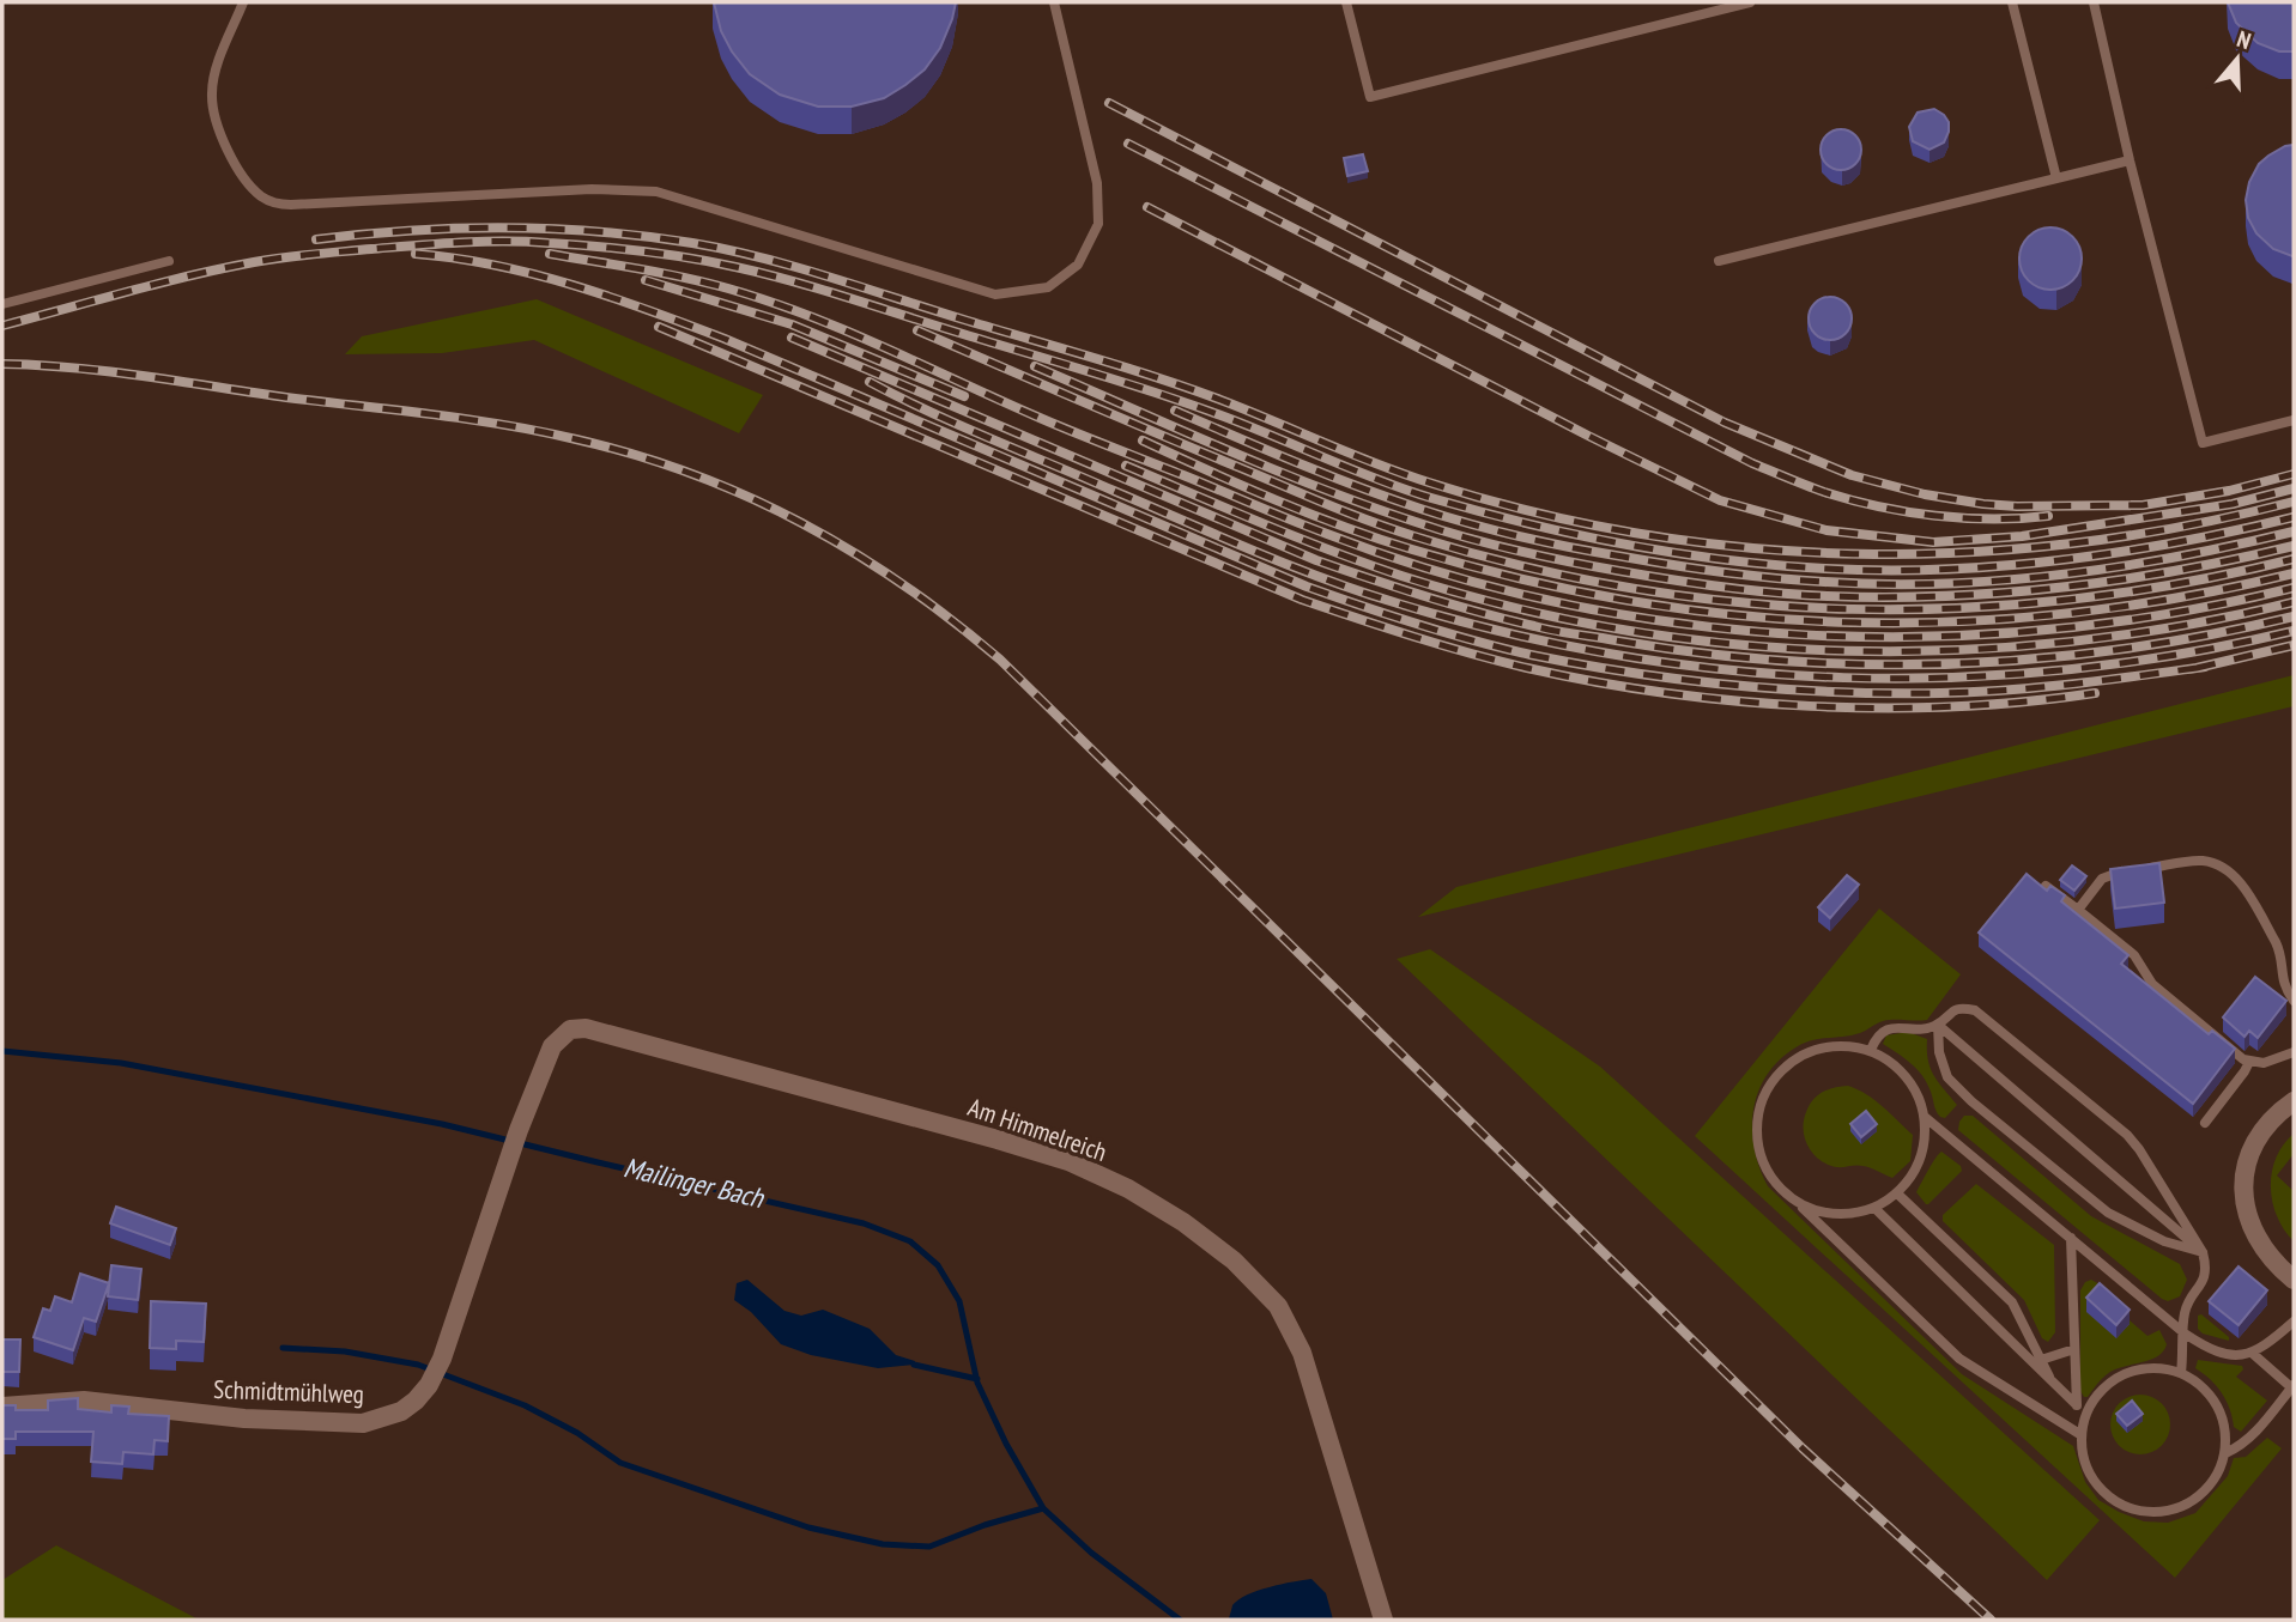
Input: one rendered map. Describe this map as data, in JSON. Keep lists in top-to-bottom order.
{
  "streets": {
    "street": ["Am Himmelreich", "Schmidtmühlweg"]
  },
  "crossings": [
    ["Am Himmelreich", "Schmidtmühlweg"]
  ],
  "water": ["Mailinger Bach"],
  "north": "top"
}
